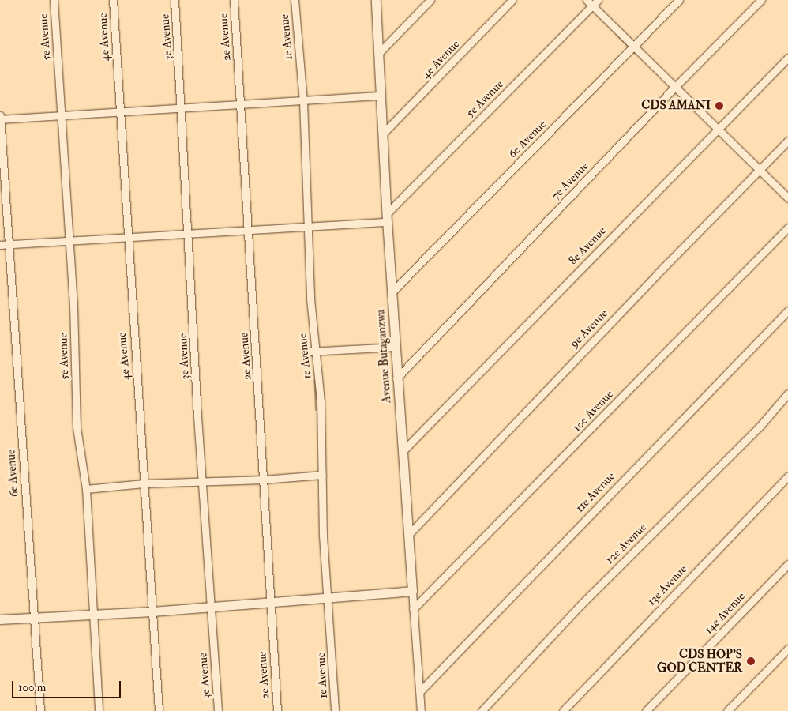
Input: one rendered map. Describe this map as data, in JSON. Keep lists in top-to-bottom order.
{
  "streets": {
    "street": [
      "5e Avenue",
      "4e Avenue",
      "3e Avenue",
      "2e Avenue",
      "1e Avenue",
      "6e Avenue",
      "7e Avenue",
      "8e Avenue",
      "9e Avenue",
      "Avenue Butaganzwa",
      "10e Avenue",
      "11e Avenue",
      "12e Avenue",
      "13e Avenue",
      "14e Avenue"
    ]
  },
  "crossings": [
    ["5e Avenue", "Avenue Butaganzwa"],
    ["4e Avenue", "Avenue Butaganzwa"],
    ["6e Avenue", "Avenue Butaganzwa"],
    ["7e Avenue", "Avenue Butaganzwa"],
    ["8e Avenue", "Avenue Butaganzwa"],
    ["9e Avenue", "Avenue Butaganzwa"],
    ["Avenue Butaganzwa", "10e Avenue"],
    ["Avenue Butaganzwa", "11e Avenue"]
  ],
  "places": ["CDS AMANI", "CDS HOP'S GOD CENTER"],
  "scale_bar": "100 m"
}
